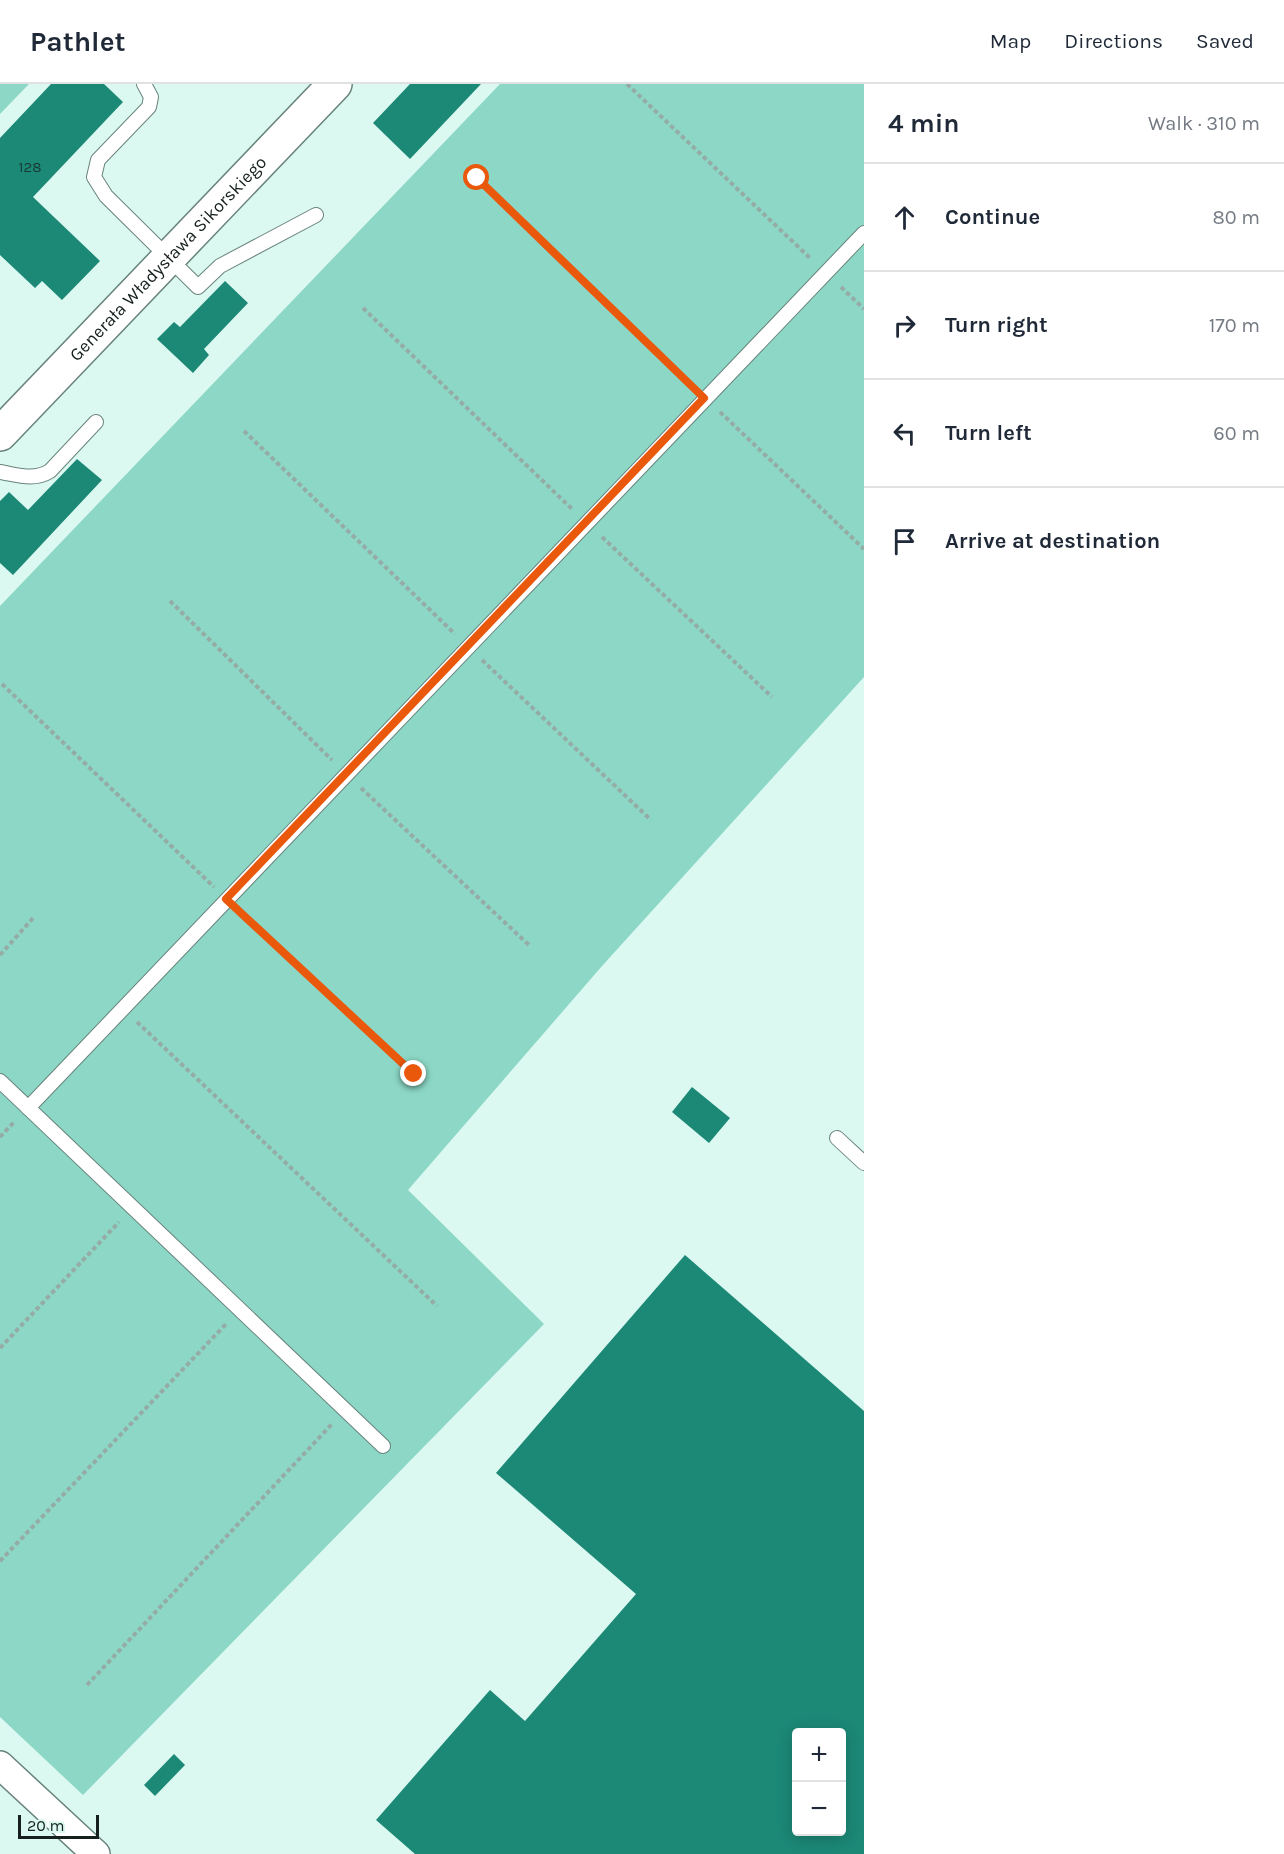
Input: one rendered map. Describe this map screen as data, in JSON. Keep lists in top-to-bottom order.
{
  "streets": {
    "main road": ["Generała Władysława Sikorskiego"]
  },
  "house_numbers": ["128"],
  "scale_bar": "20 m",
  "page": {
    "header": "Pathlet",
    "nav": ["Map", "Directions", "Saved"],
    "heading": ["4 min", "Walk · 310 m"],
    "list": [
      ["Continue", "80 m"],
      ["Turn right", "170 m"],
      ["Turn left", "60 m"],
      "Arrive at destination"
    ],
    "map_buttons": ["+", "−"],
    "scale": "20 m"
  }
}
